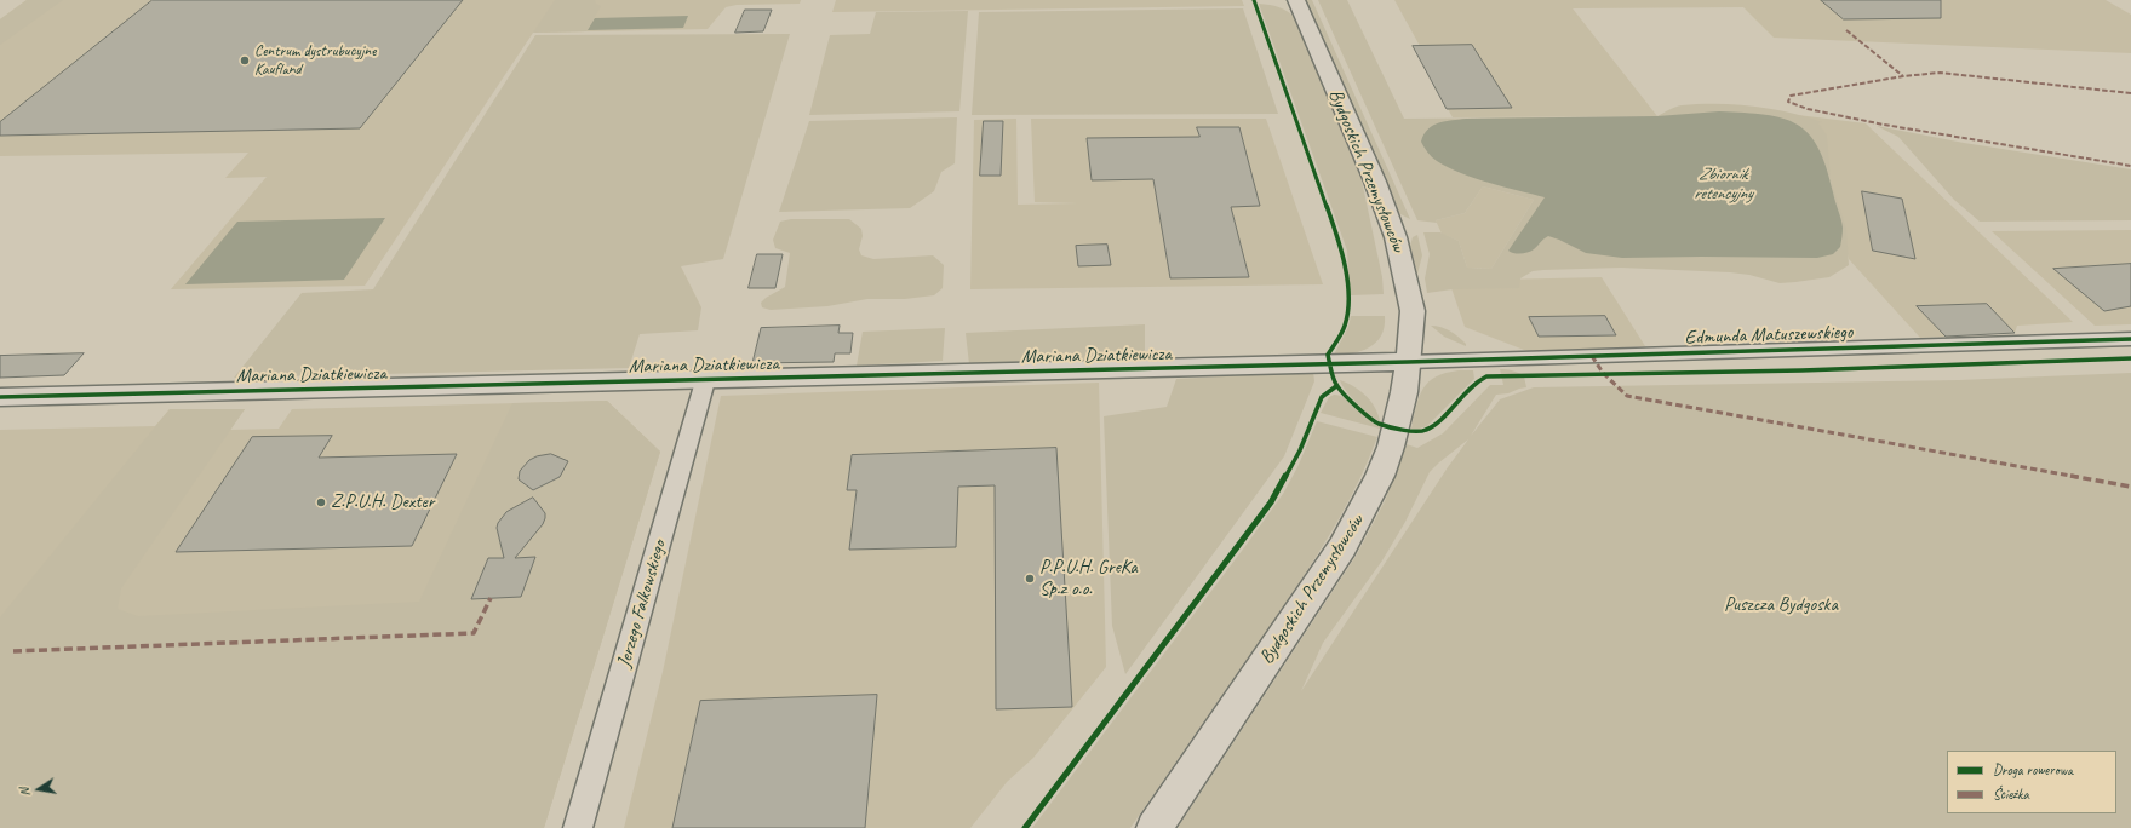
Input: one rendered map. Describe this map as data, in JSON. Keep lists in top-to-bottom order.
{
  "streets": {
    "street": [
      "Bydgoskich Przemysłowców",
      "Edmunda Matuszewskiego",
      "Mariana Dziatkiewicza",
      "Jerzego Falkowskiego"
    ]
  },
  "crossings": [
    ["Bydgoskich Przemysłowców", "Edmunda Matuszewskiego"],
    ["Bydgoskich Przemysłowców", "Mariana Dziatkiewicza"],
    ["Edmunda Matuszewskiego", "Mariana Dziatkiewicza"],
    ["Mariana Dziatkiewicza", "Jerzego Falkowskiego"]
  ],
  "water": ["Zbiornik retencyjny"],
  "parks": ["Puszcza Bydgoska"],
  "places": ["Centrum dystrubucyjne Kaufland", "Z.P.U.H. Dexter", "P.P.U.H. GreKa Sp.z o.o."],
  "legend": ["Droga rowerowa", "Ścieżka"],
  "north": "left"
}
